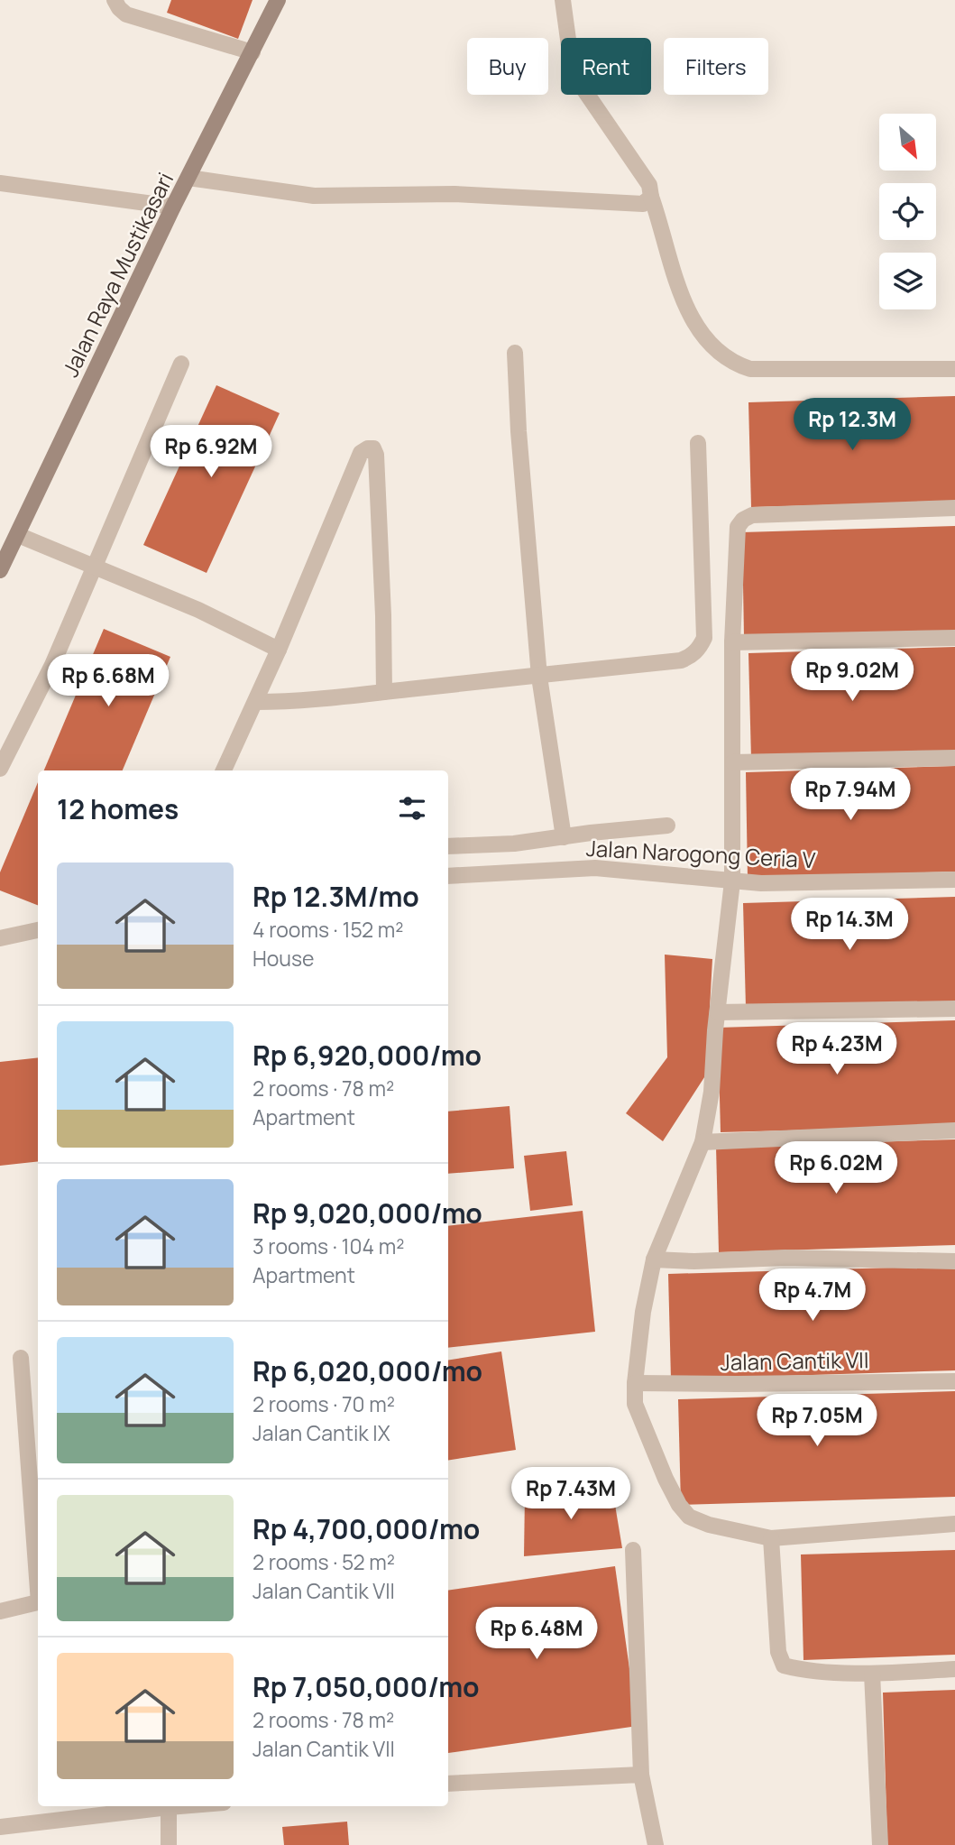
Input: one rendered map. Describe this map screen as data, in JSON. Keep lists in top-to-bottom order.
{
  "streets": {
    "main road": ["Jalan Raya Mustikasari"],
    "street": ["Jalan Narogong Ceria V", "Jalan Cantik VII"]
  },
  "north": "bottom right",
  "page": {
    "chip": ["Buy", "Rent", "Filters"],
    "price": [
      "Rp 12.3M",
      "Rp 6.92M",
      "Rp 9.02M",
      "Rp 6.68M",
      "Rp 7.94M",
      "Rp 14.3M",
      "Rp 4.23M",
      "Rp 6.02M",
      "Rp 4.7M",
      "Rp 7.05M",
      "Rp 7.43M",
      "Rp 6.48M"
    ],
    "heading": "12 homes",
    "list": [
      {
        "name": "Rp 12.3M/mo",
        "note": "4 rooms · 152 m² · House"
      },
      {
        "name": "Rp 6,920,000/mo",
        "note": "2 rooms · 78 m² · Apartment"
      },
      {
        "name": "Rp 9,020,000/mo",
        "note": "3 rooms · 104 m² · Apartment"
      },
      {
        "name": "Rp 6,020,000/mo",
        "note": "2 rooms · 70 m² · Jalan Cantik IX"
      },
      {
        "name": "Rp 4,700,000/mo",
        "note": "2 rooms · 52 m² · Jalan Cantik VII"
      },
      {
        "name": "Rp 7,050,000/mo",
        "note": "2 rooms · 78 m² · Jalan Cantik VII"
      }
    ]
  }
}
